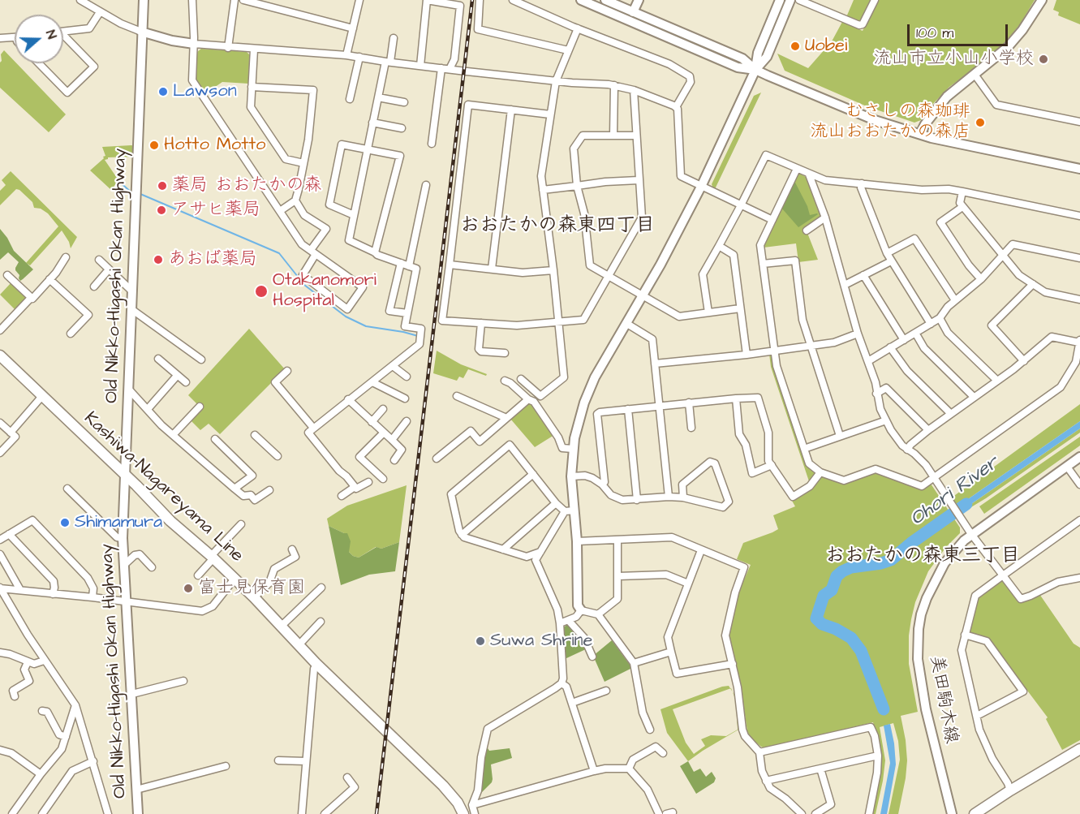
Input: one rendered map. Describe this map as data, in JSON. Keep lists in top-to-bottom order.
{
  "streets": {
    "main road": ["Kashiwa-Nagareyama Line"],
    "street": ["Old Nikko-Higashi Okan Highway", "美田駒木線"]
  },
  "crossings": [
    ["Old Nikko-Higashi Okan Highway", "Kashiwa-Nagareyama Line"]
  ],
  "districts": ["おおたかの森東四丁目", "おおたかの森東三丁目"],
  "water": ["Ohori River"],
  "places": [
    "Uobei",
    "流山市立小山小学校",
    "Lawson",
    "むさしの森珈琲 流山おおたかの森店",
    "Hotto Motto",
    "薬局 おおたかの森",
    "アサヒ薬局",
    "あおば薬局",
    "Otakanomori Hospital",
    "Shimamura",
    "富士見保育園",
    "Suwa Shrine"
  ],
  "scale_bar": "100 m",
  "north": "right"
}
